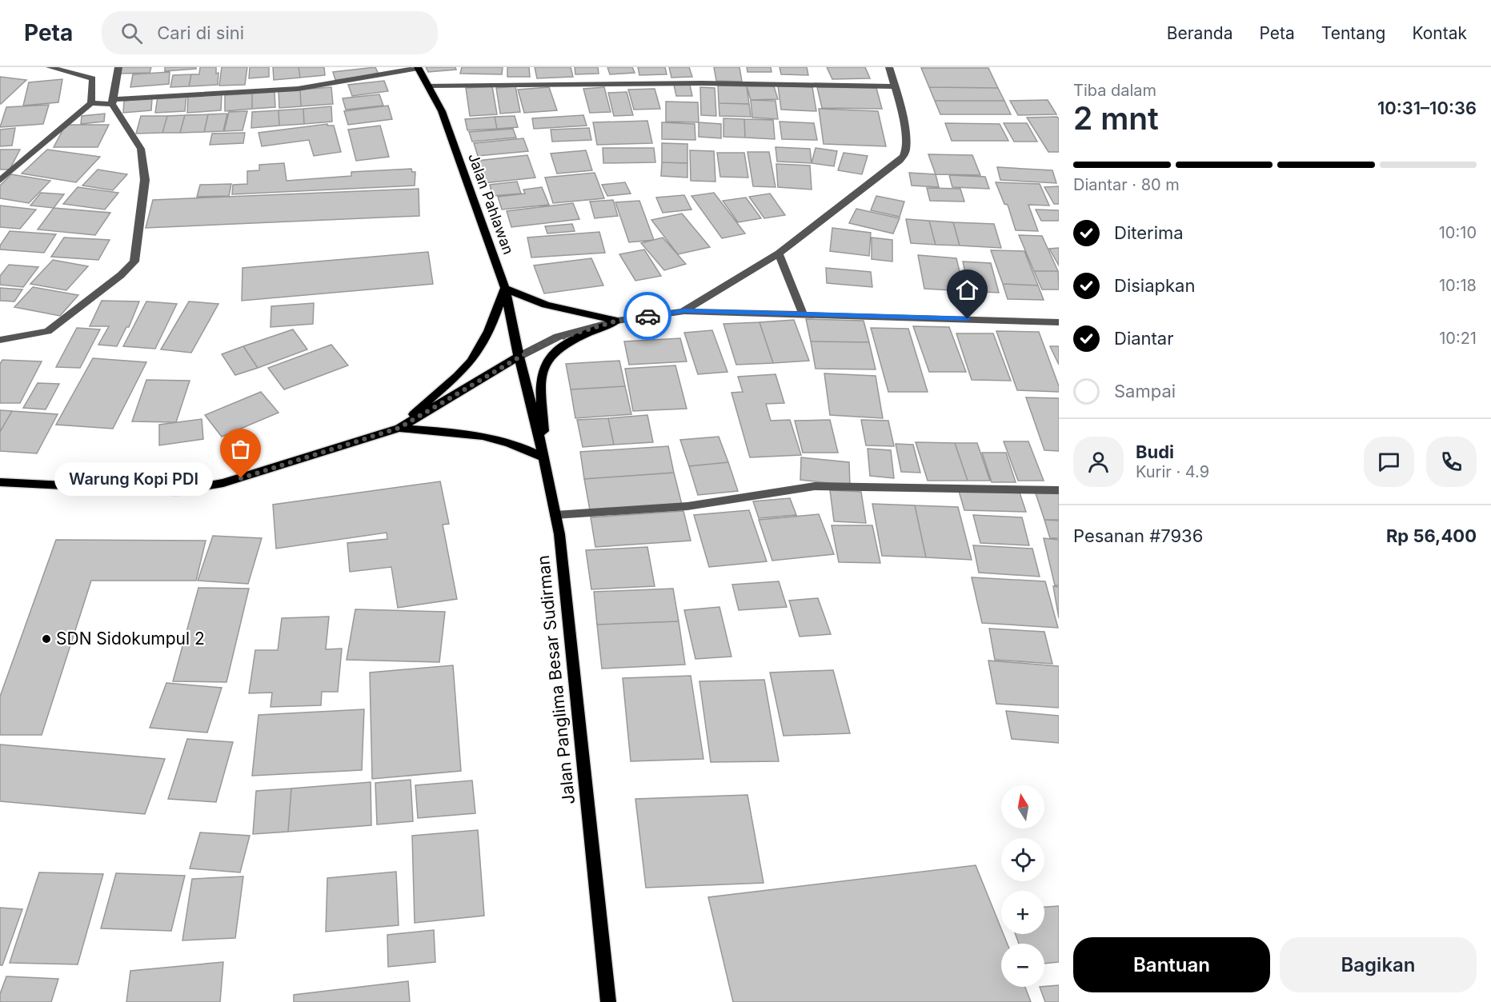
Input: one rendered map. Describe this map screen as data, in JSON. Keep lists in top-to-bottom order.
{
  "streets": {
    "main road": ["Jalan Pahlawan", "Jalan Panglima Besar Sudirman"]
  },
  "crossings": [
    ["Jalan Pahlawan", "Jalan Panglima Besar Sudirman"]
  ],
  "places": ["Warung Kopi PDI", "SDN Sidokumpul 2"],
  "north": "top",
  "page": {
    "header": "Peta",
    "search": "Cari di sini",
    "nav": [
      "Beranda",
      "Peta",
      "Tentang",
      "Kontak"
    ],
    "heading": ["2 mnt", "Tiba dalam", "10:31–10:36"],
    "panel": [
      "Budi",
      "Kurir · 4.9",
      "Pesanan #7936",
      "Rp 56,400"
    ],
    "bar": "Diantar · 80 m",
    "list": [
      ["Diterima", "10:10"],
      ["Disiapkan", "10:18"],
      ["Diantar", "10:21"],
      "Sampai"
    ],
    "bubble": "Warung Kopi PDI",
    "map_buttons": ["+", "−"],
    "buttons": ["Bantuan", "Bagikan"]
  }
}
